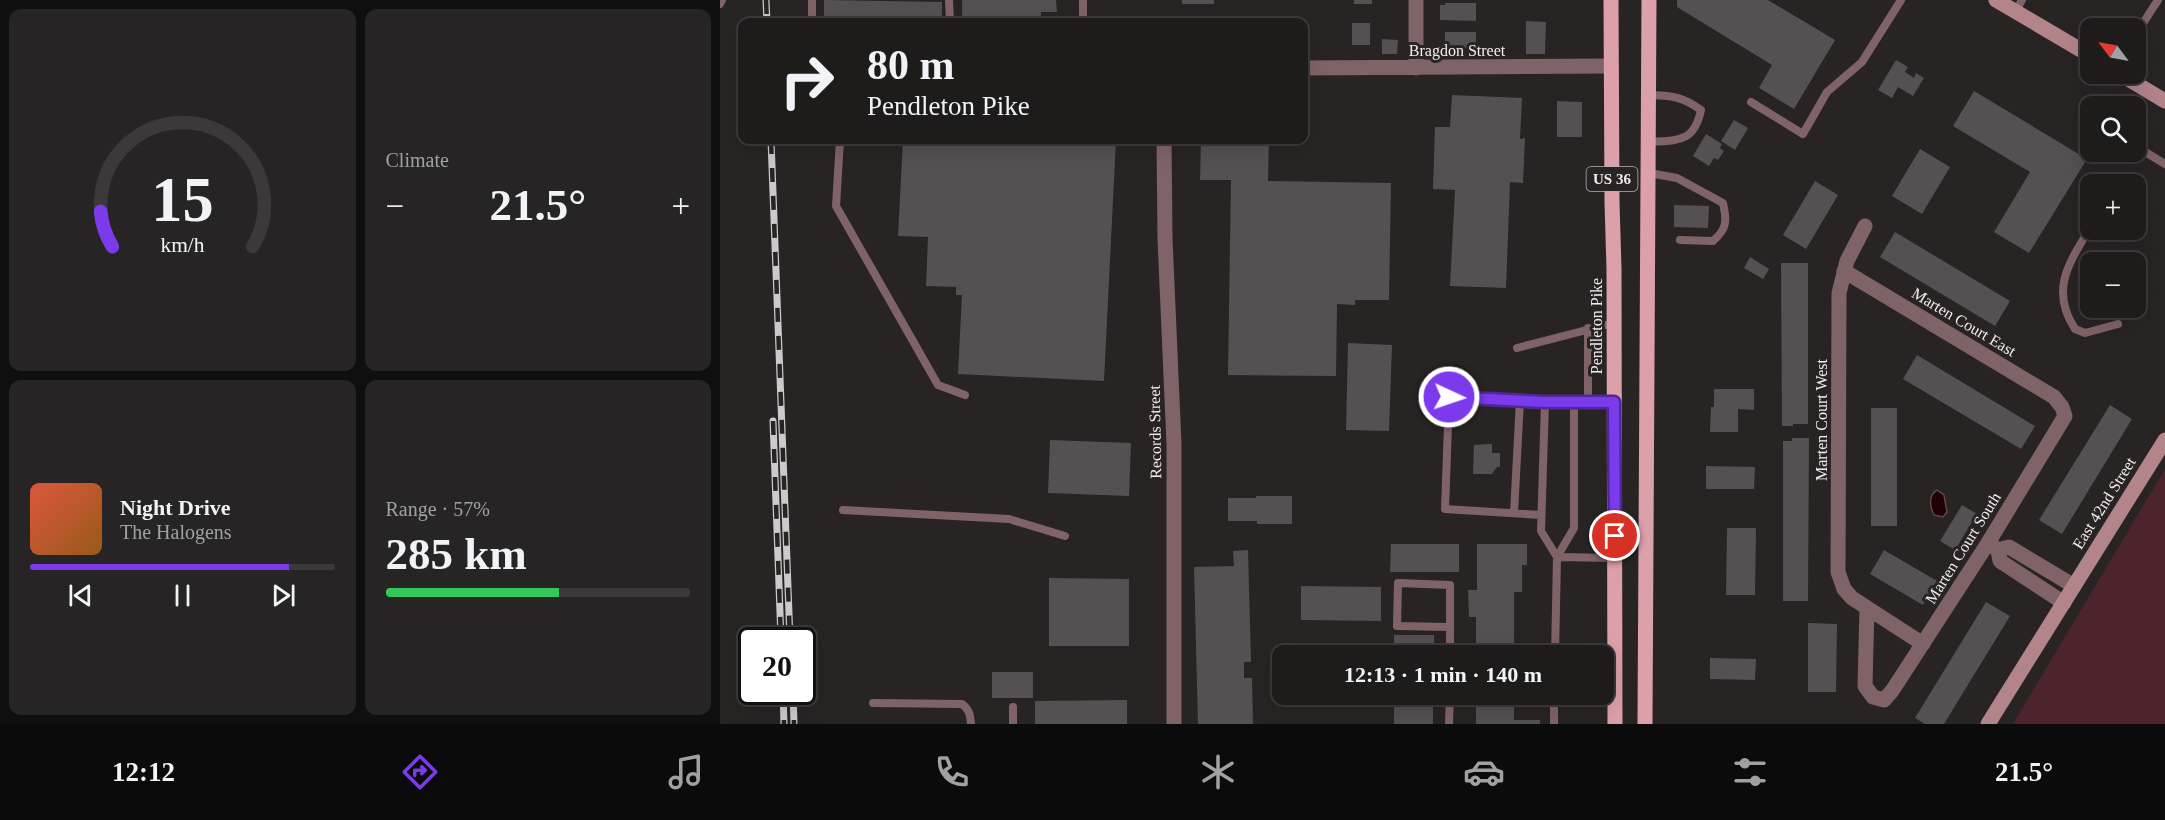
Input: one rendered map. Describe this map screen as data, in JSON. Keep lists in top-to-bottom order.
{
  "streets": {
    "main road": ["US 36", "Pendleton Pike"],
    "street": [
      "Bragdon Street",
      "Marten Court East",
      "Marten Court West",
      "Records Street",
      "East 42nd Street",
      "Marten Court South"
    ]
  },
  "crossings": [
    ["Bragdon Street", "Pendleton Pike"],
    ["Marten Court East", "Marten Court West"],
    ["Marten Court East", "Marten Court South"],
    ["Marten Court West", "Marten Court South"]
  ],
  "north": "top left",
  "page": {
    "tile": [
      "Climate",
      ["Range · 57%", "285 km"]
    ],
    "map_buttons": ["+", "−"],
    "turn": ["80 m", "Pendleton Pike"],
    "heat": ["−", "21.5°", "+"],
    "song": ["Night Drive", "The Halogens"],
    "limit": "20",
    "trip": "12:13 · 1 min · 140 m",
    "tabs": ["12:12", "21.5°"],
    "gauge": ["15", "km/h"]
  }
}
